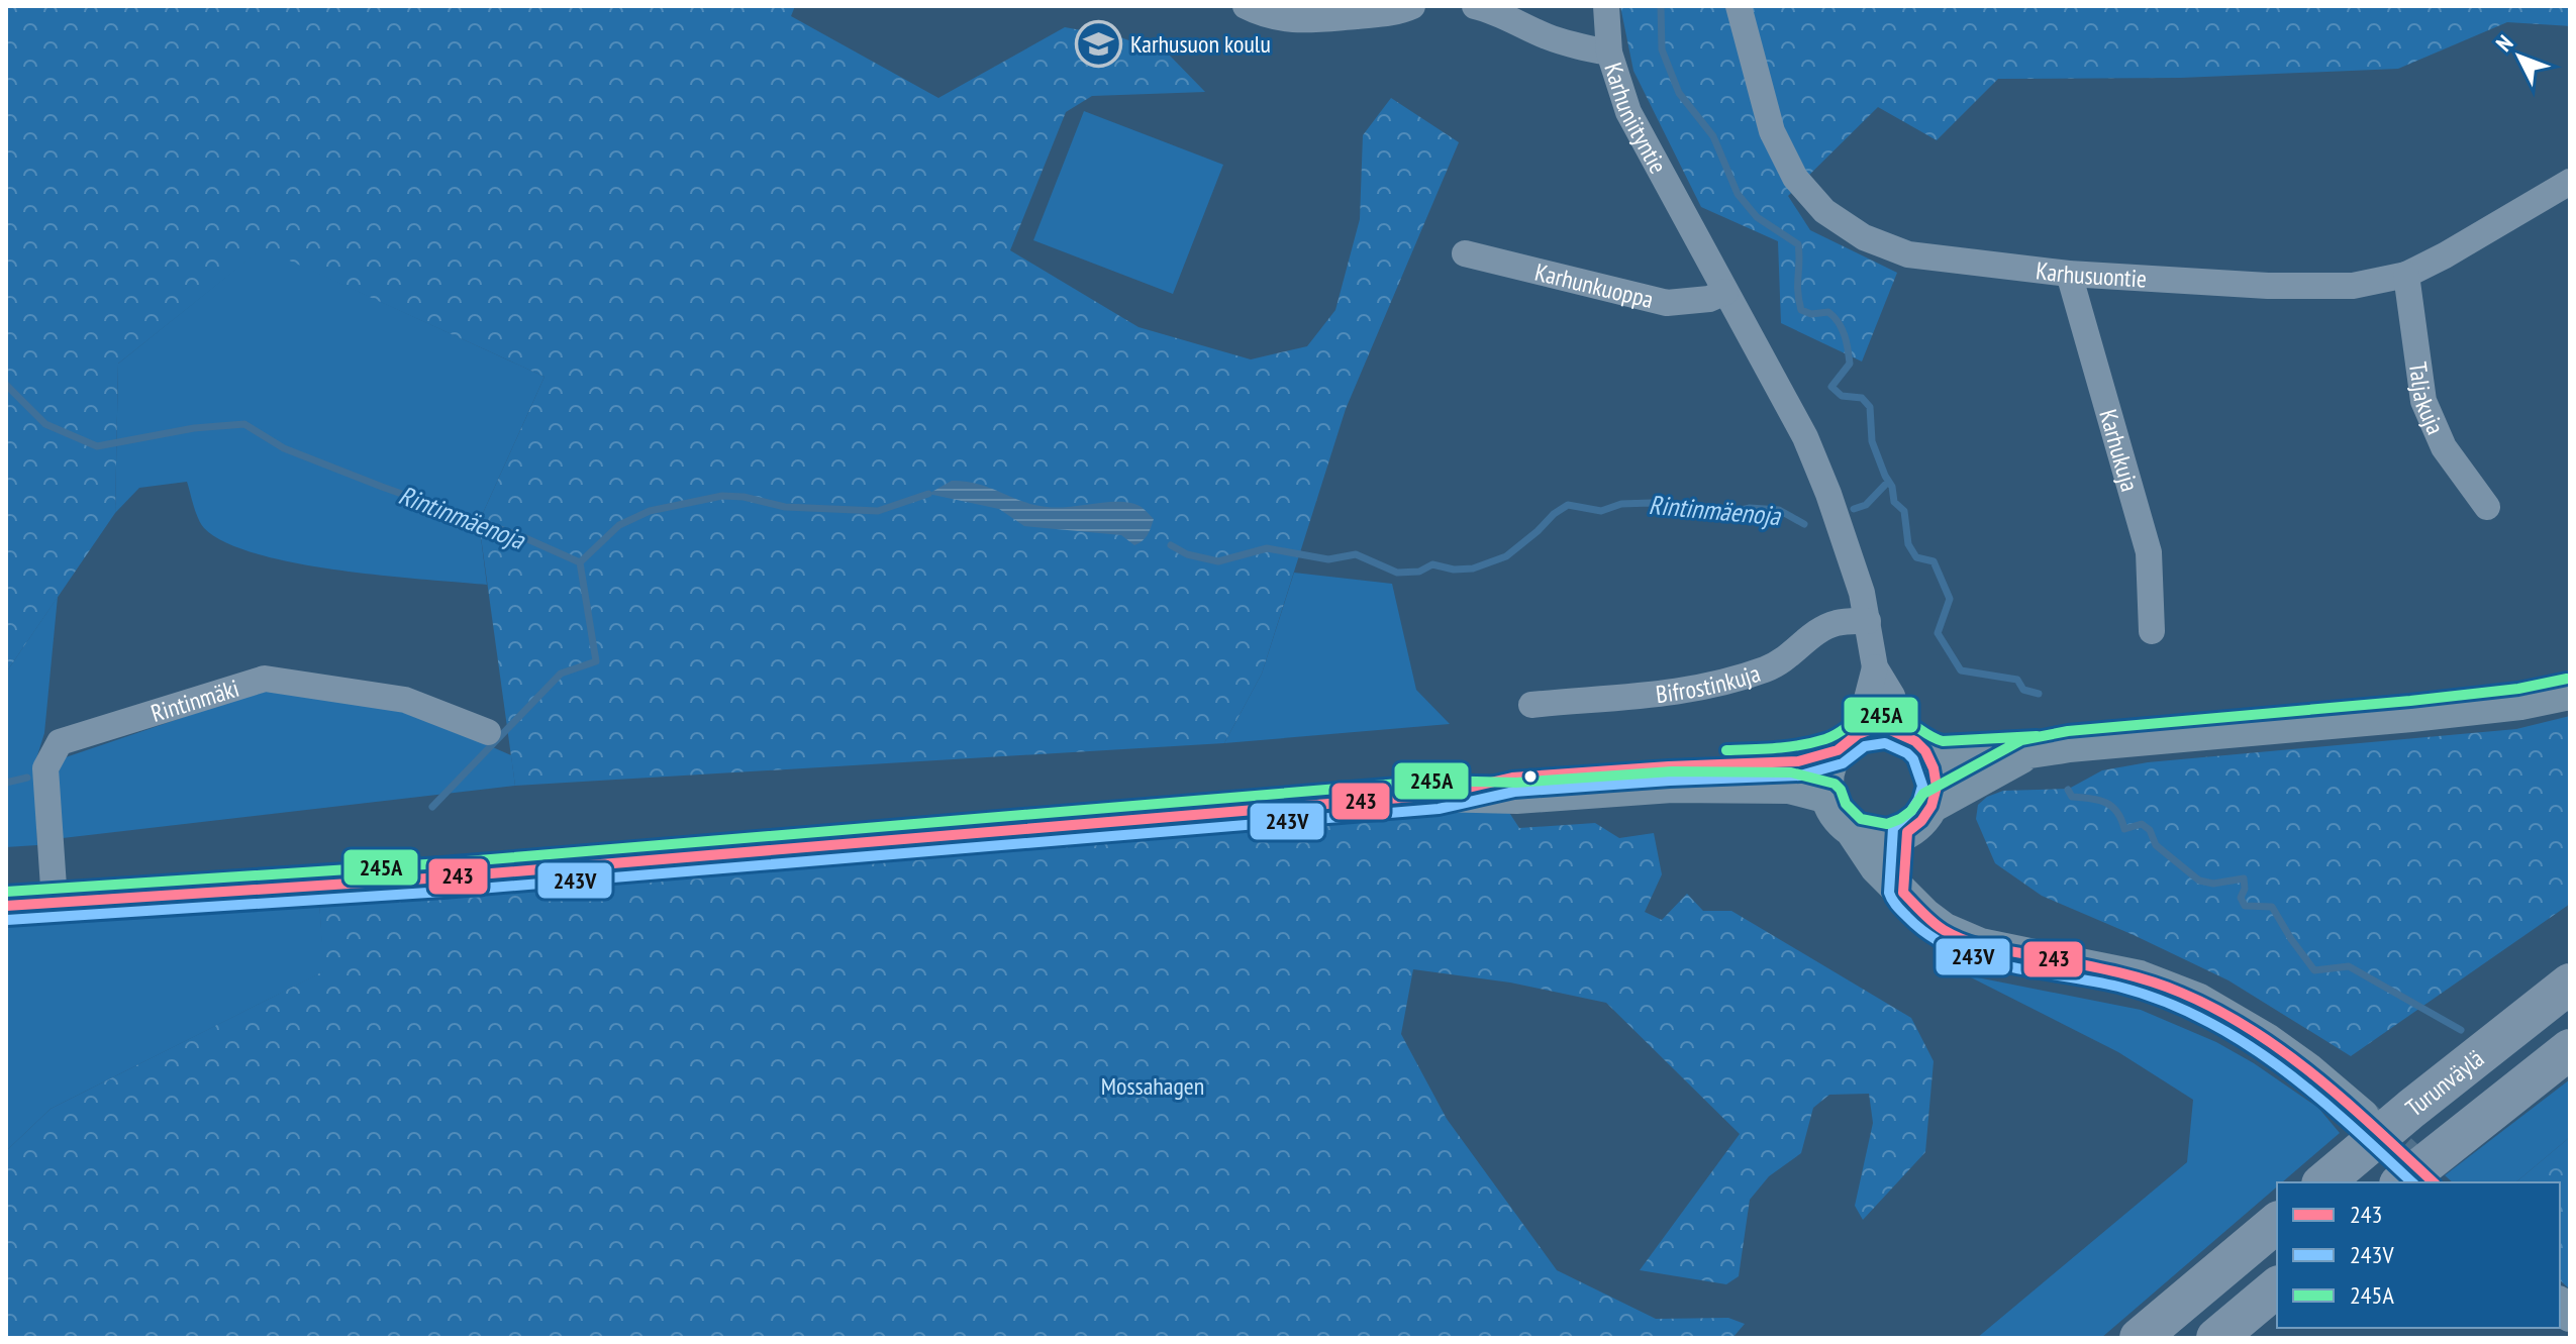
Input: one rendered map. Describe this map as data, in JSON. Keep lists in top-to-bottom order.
{
  "streets": {
    "highway": ["Turunväylä"],
    "street": [
      "Karhuniityntie",
      "Karhusuontie",
      "Karhunkuoppa",
      "Taljakuja",
      "Karhukuja",
      "Bifrostinkuja",
      "Rintinmäki"
    ]
  },
  "crossings": [
    ["Karhuniityntie", "Karhunkuoppa"],
    ["Karhuniityntie", "Bifrostinkuja"],
    ["Karhusuontie", "Taljakuja"],
    ["Karhusuontie", "Karhukuja"]
  ],
  "water": ["Rintinmäenoja"],
  "parks": ["Mossahagen"],
  "places": {
    "school or university": ["Karhusuon koulu"]
  },
  "lines": ["transit line 245A", "transit line 243", "transit line 243V"],
  "legend": ["243", "243V", "245A"],
  "north": "top left"
}
